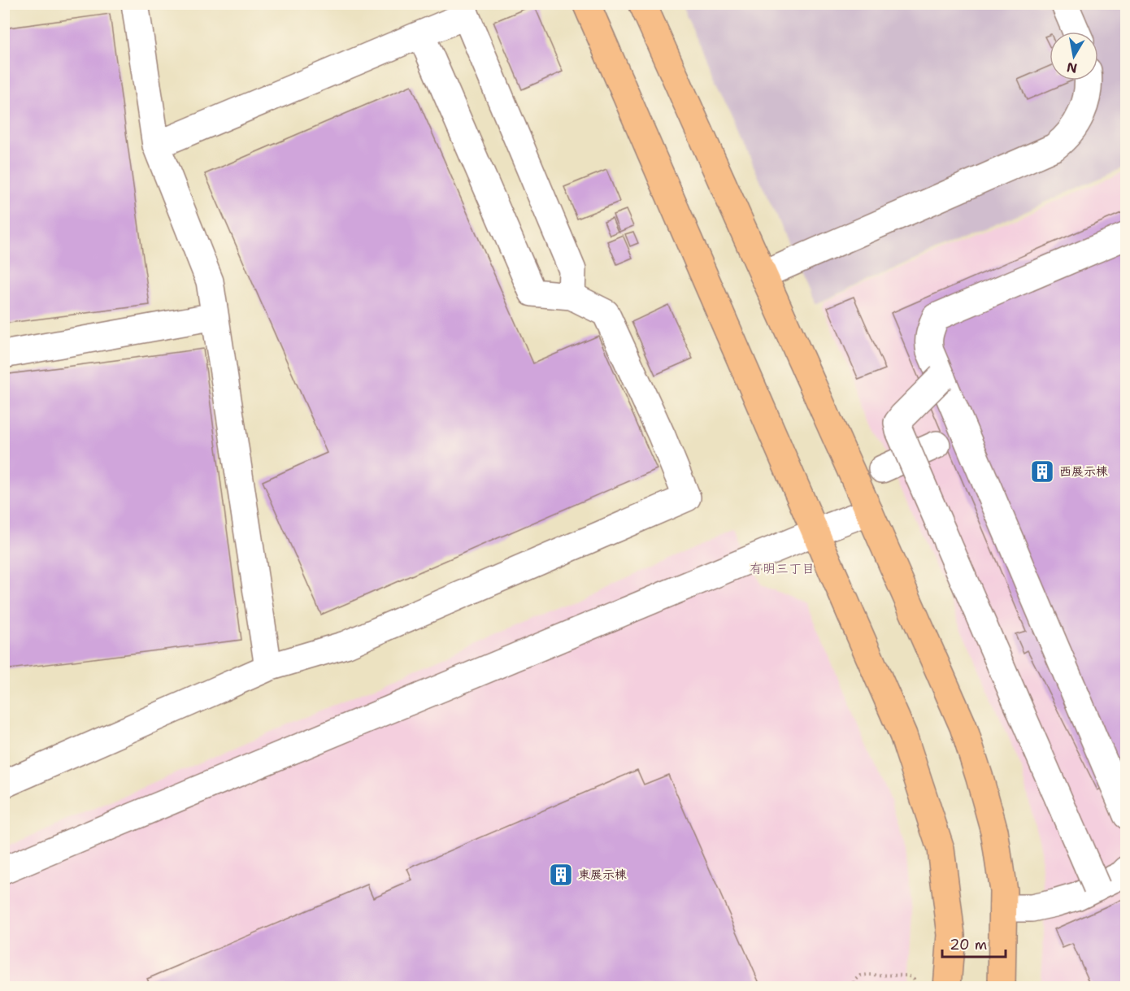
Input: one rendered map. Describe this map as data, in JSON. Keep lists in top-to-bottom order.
{
  "districts": ["有明三丁目"],
  "places": {
    "building": ["西展示棟", "東展示棟"]
  },
  "scale_bar": "20 m",
  "north": "bottom"
}
